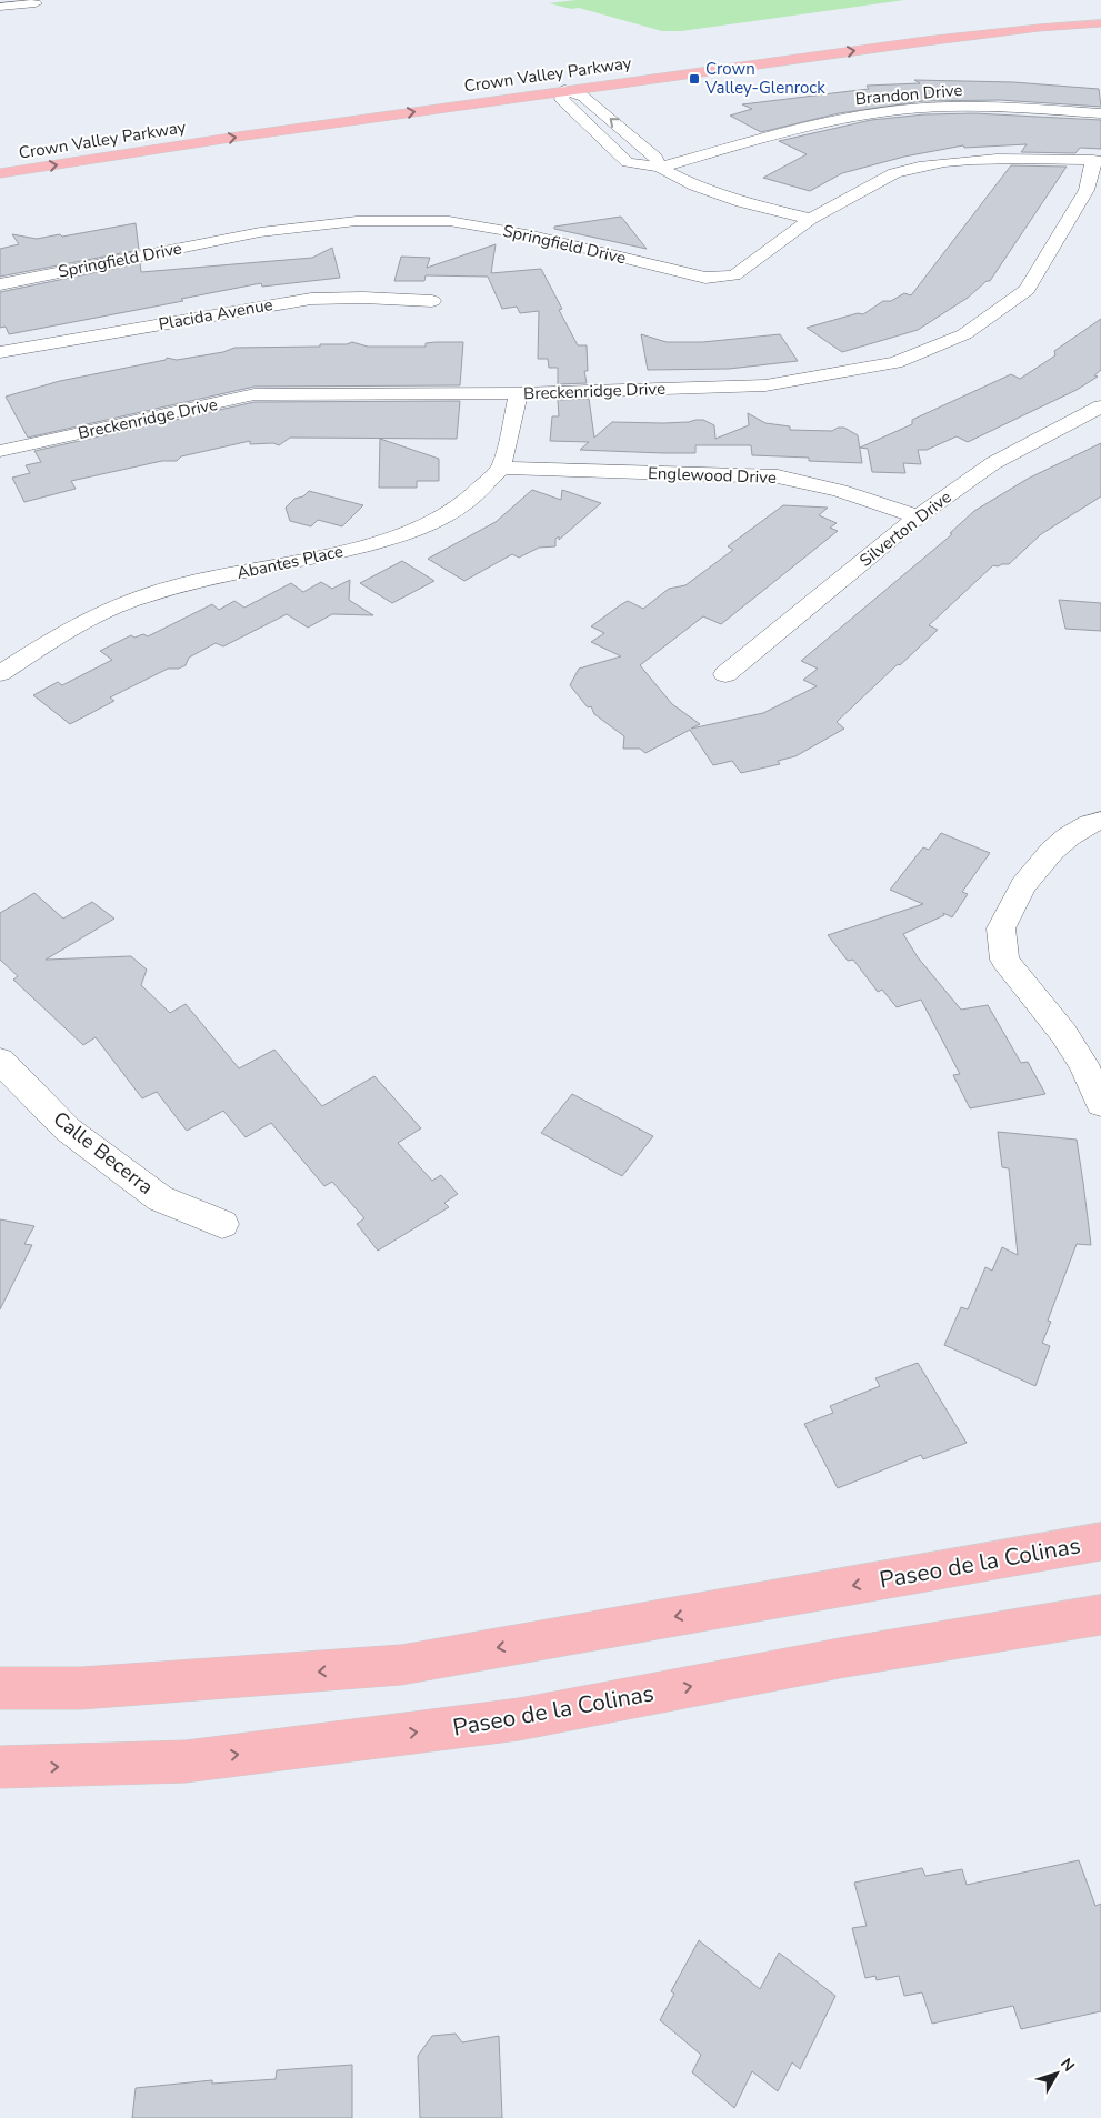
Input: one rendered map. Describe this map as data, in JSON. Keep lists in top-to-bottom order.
{
  "streets": {
    "main road": ["Crown Valley Parkway", "Paseo de la Colinas"],
    "street": [
      "Brandon Drive",
      "Springfield Drive",
      "Placida Avenue",
      "Breckenridge Drive",
      "Englewood Drive",
      "Silverton Drive",
      "Abantes Place",
      "Calle Becerra"
    ]
  },
  "crossings": [
    ["Springfield Drive", "Breckenridge Drive"],
    ["Englewood Drive", "Silverton Drive"],
    ["Englewood Drive", "Abantes Place"]
  ],
  "places": {
    "transit": ["Crown Valley-Glenrock"]
  },
  "north": "top right"
}
